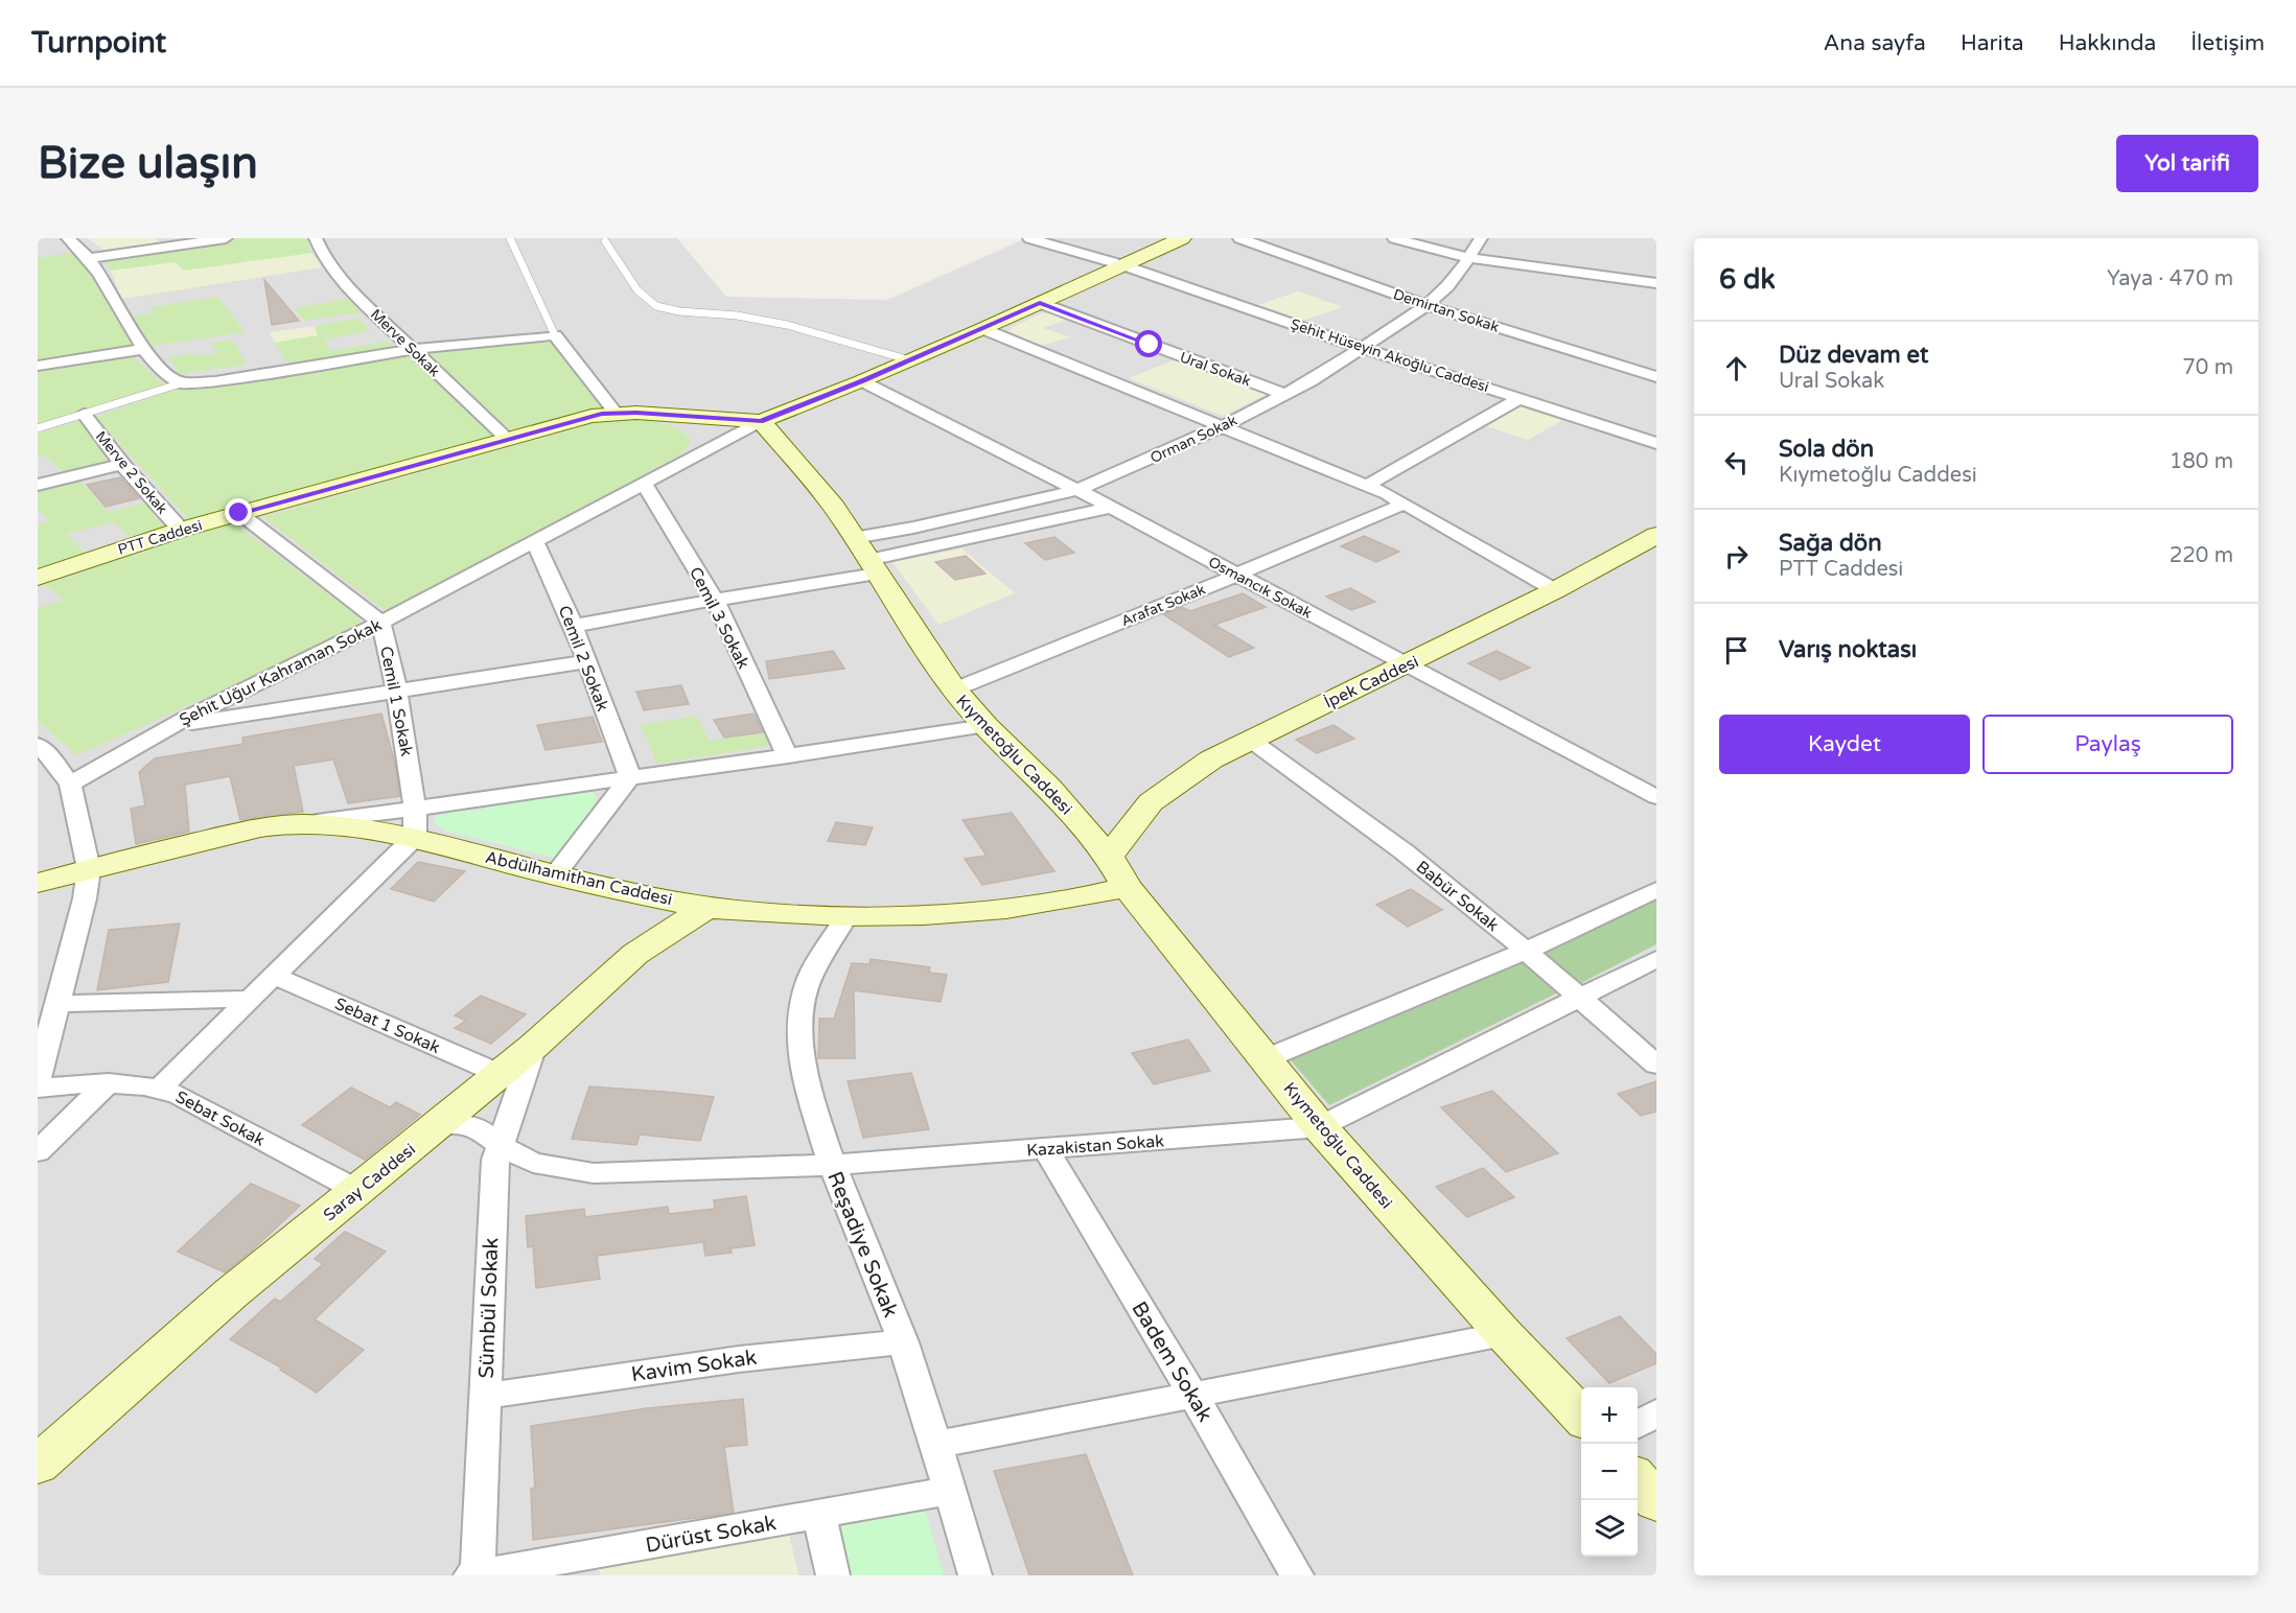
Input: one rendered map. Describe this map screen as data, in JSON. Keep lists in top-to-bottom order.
{
  "streets": {
    "street": [
      "Demirtan Sokak",
      "Merve Sokak",
      "Şehit Hüseyin Akoğlu Caddesi",
      "Ural Sokak",
      "Orman Sokak",
      "Merve 2 Sokak",
      "PTT Caddesi",
      "Osmancık Sokak",
      "Arafat Sokak",
      "Cemil 3 Sokak",
      "Cemil 2 Sokak",
      "Şehit Uğur Kahraman Sokak",
      "İpek Caddesi",
      "Cemil 1 Sokak",
      "Kıymetoğlu Caddesi",
      "Abdülhamithan Caddesi",
      "Babür Sokak",
      "Sebat 1 Sokak",
      "Sebat Sokak",
      "Kazakistan Sokak",
      "Saray Caddesi",
      "Reşadiye Sokak",
      "Sümbül Sokak",
      "Badem Sokak",
      "Kavim Sokak",
      "Dürüst Sokak"
    ]
  },
  "crossings": [
    ["Demirtan Sokak", "Orman Sokak"],
    ["Merve Sokak", "PTT Caddesi"],
    ["Şehit Hüseyin Akoğlu Caddesi", "Orman Sokak"],
    ["Ural Sokak", "Orman Sokak"],
    ["Orman Sokak", "Osmancık Sokak"],
    ["Orman Sokak", "Kıymetoğlu Caddesi"],
    ["Merve 2 Sokak", "PTT Caddesi"],
    ["PTT Caddesi", "Şehit Uğur Kahraman Sokak"],
    ["PTT Caddesi", "Cemil 1 Sokak"],
    ["PTT Caddesi", "Kıymetoğlu Caddesi"],
    ["Osmancık Sokak", "Arafat Sokak"],
    ["Osmancık Sokak", "İpek Caddesi"],
    ["Arafat Sokak", "Kıymetoğlu Caddesi"],
    ["Cemil 3 Sokak", "Şehit Uğur Kahraman Sokak"],
    ["Cemil 2 Sokak", "Şehit Uğur Kahraman Sokak"],
    ["Şehit Uğur Kahraman Sokak", "Cemil 1 Sokak"],
    ["Şehit Uğur Kahraman Sokak", "Kıymetoğlu Caddesi"],
    ["İpek Caddesi", "Kıymetoğlu Caddesi"],
    ["İpek Caddesi", "Abdülhamithan Caddesi"],
    ["İpek Caddesi", "Babür Sokak"],
    ["Cemil 1 Sokak", "Abdülhamithan Caddesi"],
    ["Kıymetoğlu Caddesi", "Abdülhamithan Caddesi"],
    ["Kıymetoğlu Caddesi", "Kazakistan Sokak"],
    ["Abdülhamithan Caddesi", "Saray Caddesi"],
    ["Abdülhamithan Caddesi", "Reşadiye Sokak"],
    ["Babür Sokak", "Kazakistan Sokak"],
    ["Sebat 1 Sokak", "Saray Caddesi"],
    ["Sebat Sokak", "Saray Caddesi"],
    ["Kazakistan Sokak", "Saray Caddesi"],
    ["Kazakistan Sokak", "Reşadiye Sokak"],
    ["Kazakistan Sokak", "Sümbül Sokak"],
    ["Kazakistan Sokak", "Badem Sokak"],
    ["Saray Caddesi", "Sümbül Sokak"],
    ["Reşadiye Sokak", "Kavim Sokak"],
    ["Reşadiye Sokak", "Dürüst Sokak"],
    ["Sümbül Sokak", "Kavim Sokak"],
    ["Sümbül Sokak", "Dürüst Sokak"]
  ],
  "page": {
    "header": "Turnpoint",
    "nav": [
      "Ana sayfa",
      "Harita",
      "Hakkında",
      "İletişim"
    ],
    "buttons": [
      "Yol tarifi",
      ["Kaydet", "Paylaş"]
    ],
    "title": "Bize ulaşın",
    "heading": ["6 dk", "Yaya · 470 m"],
    "list": [
      ["Düz devam et", "Ural Sokak", "70 m"],
      ["Sola dön", "Kıymetoğlu Caddesi", "180 m"],
      ["Sağa dön", "PTT Caddesi", "220 m"],
      "Varış noktası"
    ],
    "map_buttons": ["+", "−"]
  }
}
